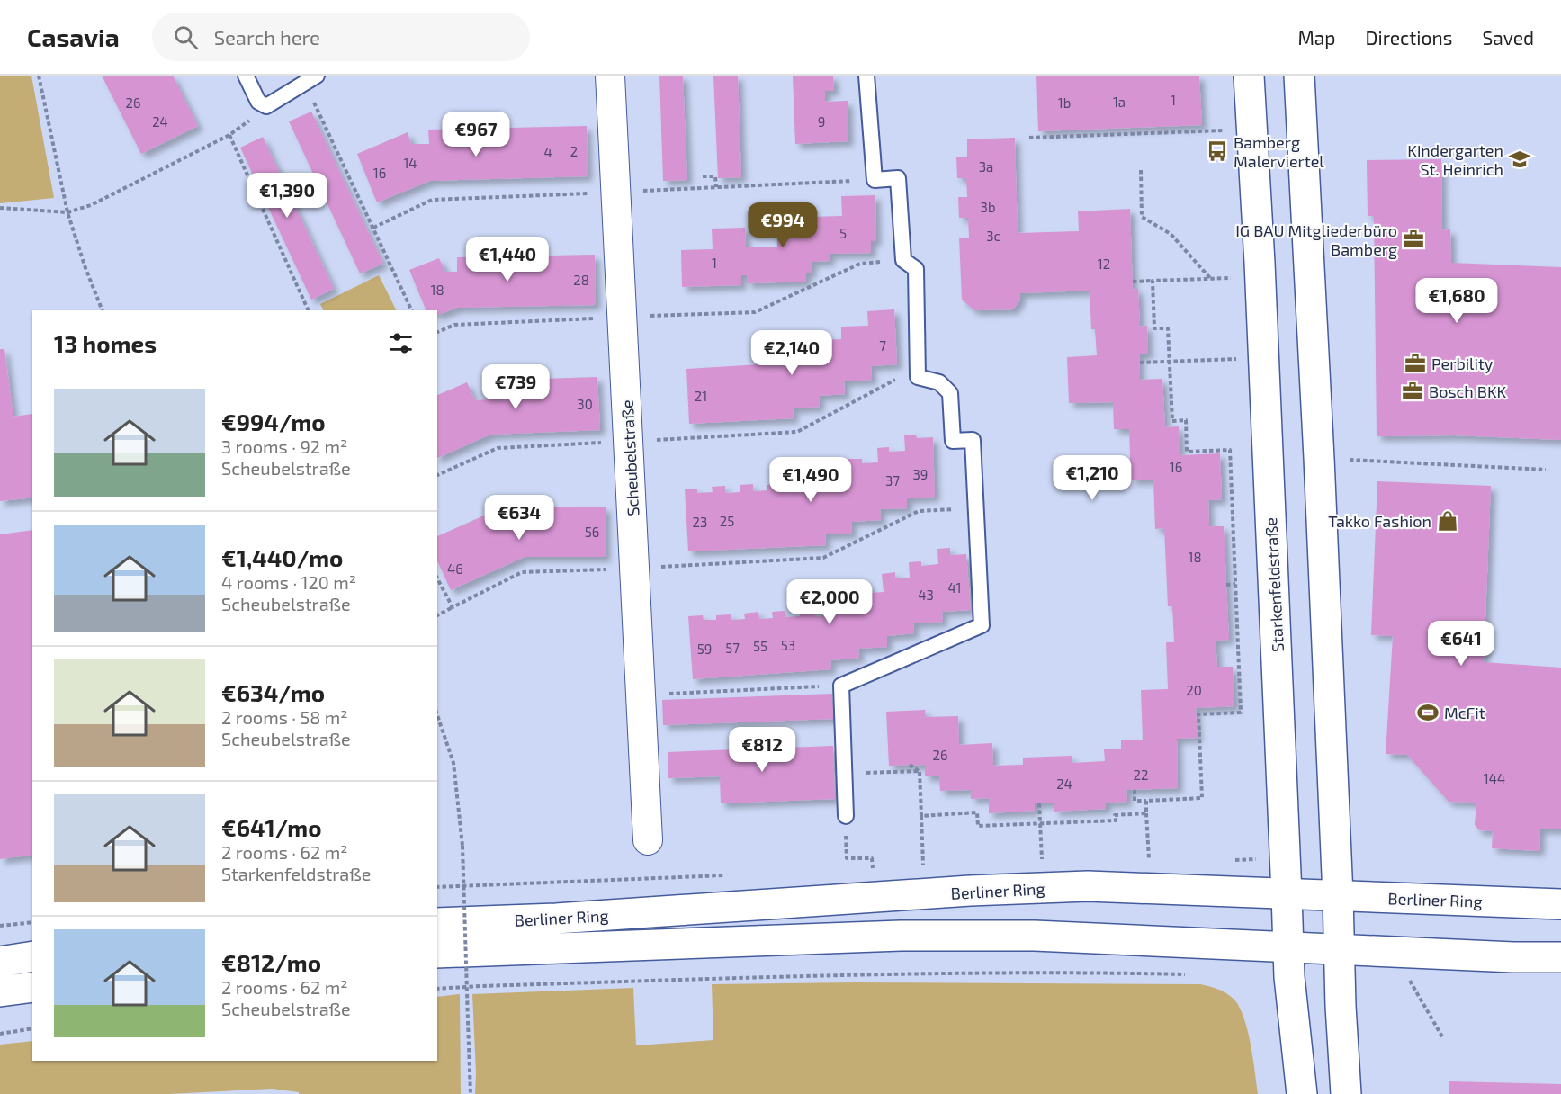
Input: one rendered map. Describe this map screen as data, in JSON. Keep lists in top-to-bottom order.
{
  "streets": {
    "main road": ["Starkenfeldstraße", "Berliner Ring"],
    "street": ["Scheubelstraße"]
  },
  "crossings": [
    ["Starkenfeldstraße", "Berliner Ring"]
  ],
  "places": {
    "bus stop": ["Bamberg Malerviertel"],
    "school or university": ["Kindergarten St. Heinrich"],
    "office": ["IG BAU Mitgliederbüro Bamberg", "Perbility", "Bosch BKK"],
    "shop": ["Takko Fashion"],
    "sports": ["McFit"]
  },
  "house_numbers": [
    "1",
    "1a",
    "26",
    "1b",
    "24",
    "9",
    "2",
    "4",
    "14",
    "3a",
    "16",
    "3b",
    "5",
    "3c",
    "1",
    "12",
    "28",
    "18",
    "7",
    "21",
    "30",
    "16",
    "39",
    "37",
    "25",
    "23",
    "56",
    "18",
    "46",
    "41",
    "43",
    "53",
    "55",
    "57",
    "59",
    "20",
    "26",
    "22",
    "144",
    "24"
  ],
  "page": {
    "header": "Casavia",
    "search": "Search here",
    "nav": ["Map", "Directions", "Saved"],
    "price": [
      "€967",
      "€1,390",
      "€994",
      "€1,440",
      "€1,680",
      "€2,140",
      "€739",
      "€1,210",
      "€1,490",
      "€634",
      "€2,000",
      "€641",
      "€812"
    ],
    "heading": "13 homes",
    "list": [
      {
        "name": "€994/mo",
        "note": "3 rooms · 92 m² · Scheubelstraße"
      },
      {
        "name": "€1,440/mo",
        "note": "4 rooms · 120 m² · Scheubelstraße"
      },
      {
        "name": "€634/mo",
        "note": "2 rooms · 58 m² · Scheubelstraße"
      },
      {
        "name": "€641/mo",
        "note": "2 rooms · 62 m² · Starkenfeldstraße"
      },
      {
        "name": "€812/mo",
        "note": "2 rooms · 62 m² · Scheubelstraße"
      }
    ]
  }
}
